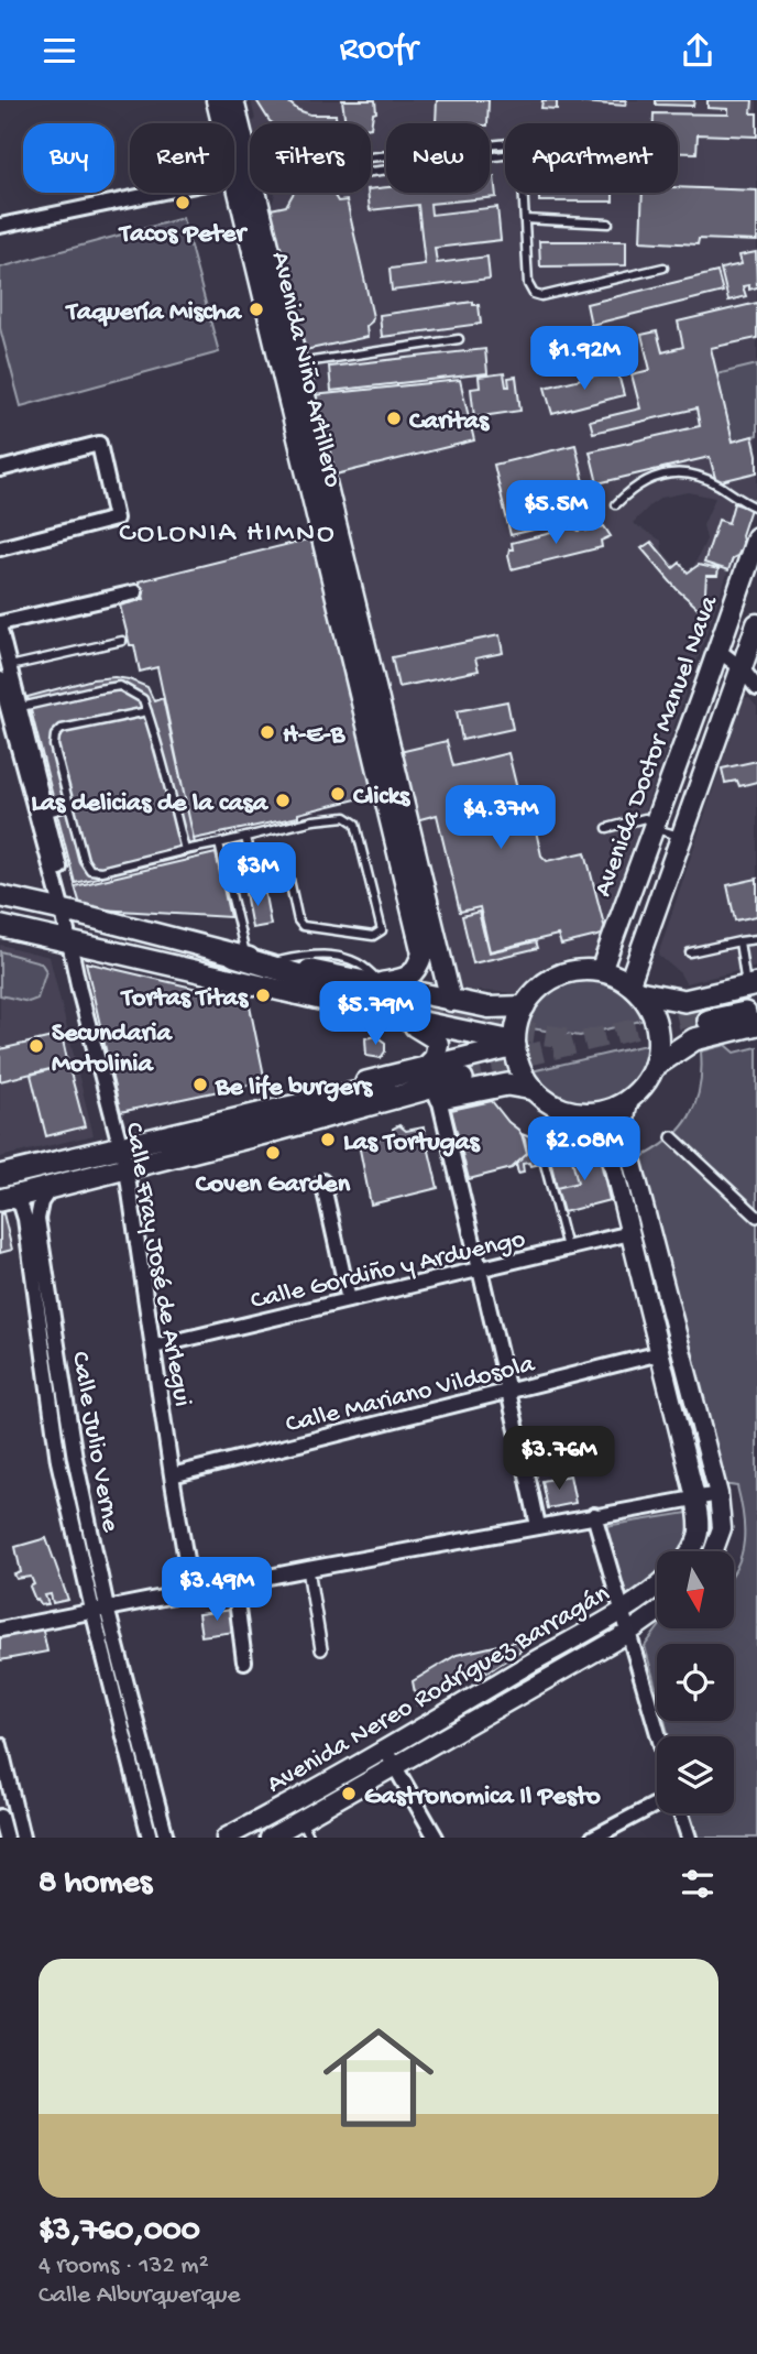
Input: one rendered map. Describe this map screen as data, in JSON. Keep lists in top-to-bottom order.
{
  "streets": {
    "main road": ["Avenida Niño Artillero", "Avenida Doctor Manuel Nava"],
    "street": [
      "Calle Fray José de Arlegui",
      "Calle Gordiño y Arduengo",
      "Calle Mariano Vildosola",
      "Calle Julio Verne",
      "Avenida Nereo Rodríguez Barragán"
    ]
  },
  "crossings": [
    ["Calle Fray José de Arlegui", "Calle Gordiño y Arduengo"],
    ["Calle Fray José de Arlegui", "Calle Mariano Vildosola"]
  ],
  "districts": ["COLONIA HIMNO"],
  "places": [
    "Tacos Peter",
    "Taquería Mischa",
    "Caritas",
    "H-E-B",
    "Clicks",
    "Las delicias de la casa",
    "Tortas Titas",
    "Secundaria Motolinia",
    "Be life burgers",
    "Las Tortugas",
    "Coven Garden",
    "Gastronomica Il Pesto"
  ],
  "north": "bottom",
  "page": {
    "header": "Roofr",
    "chip": [
      "Buy",
      "Rent",
      "Filters",
      "New",
      "Apartment"
    ],
    "price": [
      "$1.92M",
      "$5.5M",
      "$4.37M",
      "$3M",
      "$5.79M",
      "$2.08M",
      "$3.76M",
      "$3.49M"
    ],
    "heading": "8 homes",
    "list": [
      {
        "name": "$3,760,000",
        "note": "4 rooms · 132 m² · Calle Alburquerque"
      }
    ]
  }
}
